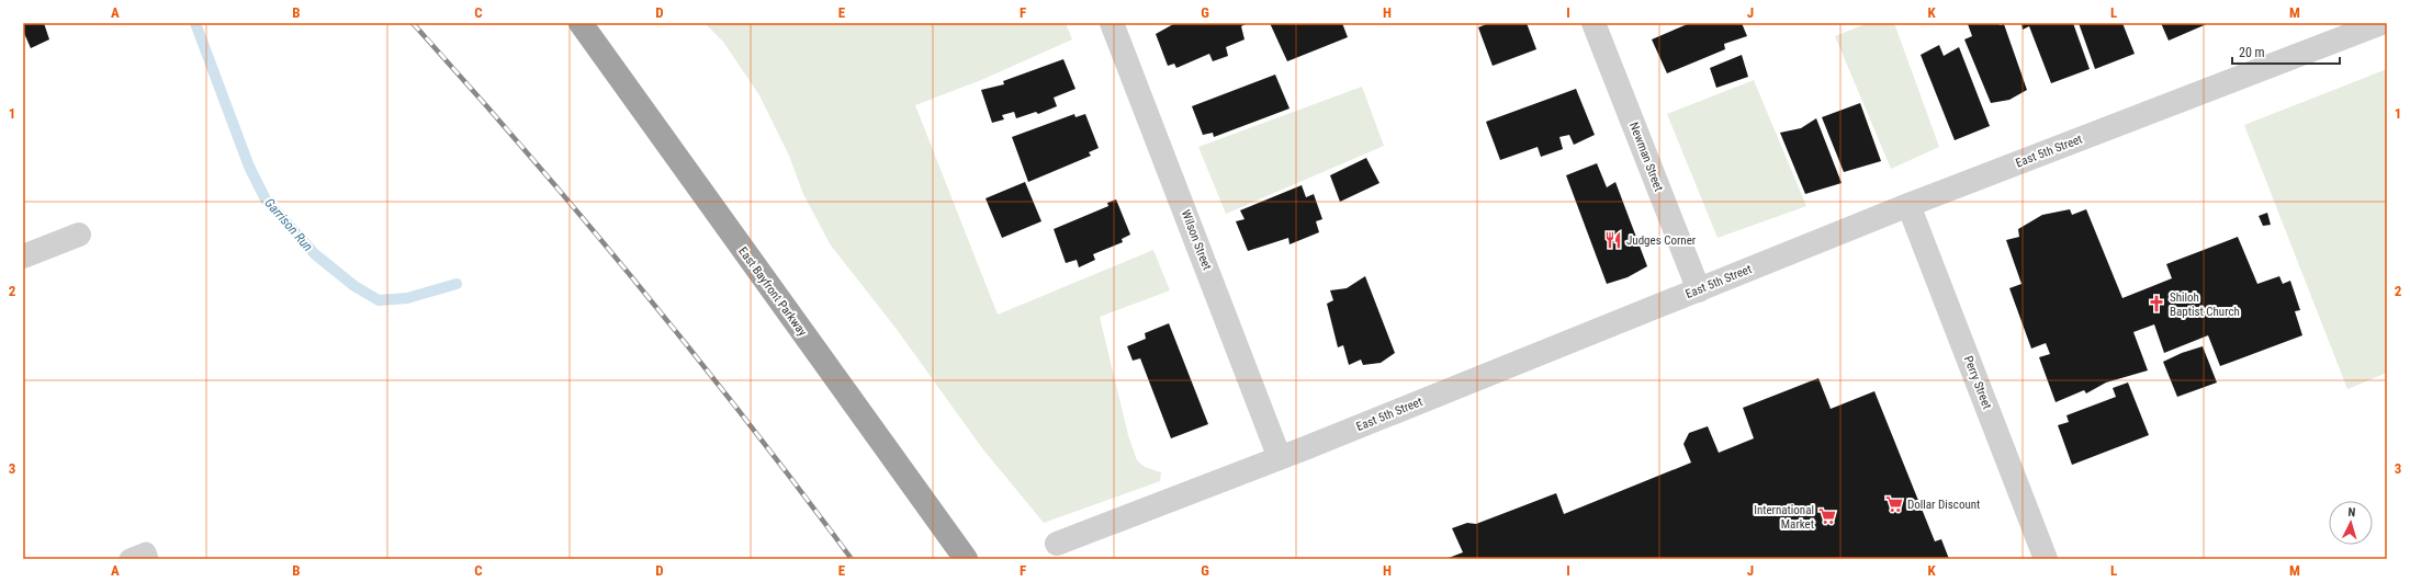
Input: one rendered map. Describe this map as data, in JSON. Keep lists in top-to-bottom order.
{
  "streets": {
    "highway": ["East Bayfront Parkway"],
    "street": [
      "East 5th Street",
      "Newman Street",
      "Wilson Street",
      "Perry Street"
    ]
  },
  "crossings": [
    ["East 5th Street", "Newman Street"],
    ["East 5th Street", "Wilson Street"],
    ["East 5th Street", "Perry Street"]
  ],
  "water": ["Garrison Run"],
  "places": {
    "restaurant": ["Judges Corner"],
    "church": ["Shiloh Baptist Church"],
    "supermarket": ["Dollar Discount", "International Market"]
  },
  "scale_bar": "20 m",
  "north": "top",
  "grid": {
    "columns": [
      "A",
      "B",
      "C",
      "D",
      "E",
      "F",
      "G",
      "H",
      "I",
      "J",
      "K",
      "L",
      "M"
    ],
    "rows": ["1", "2", "3"]
  }
}
